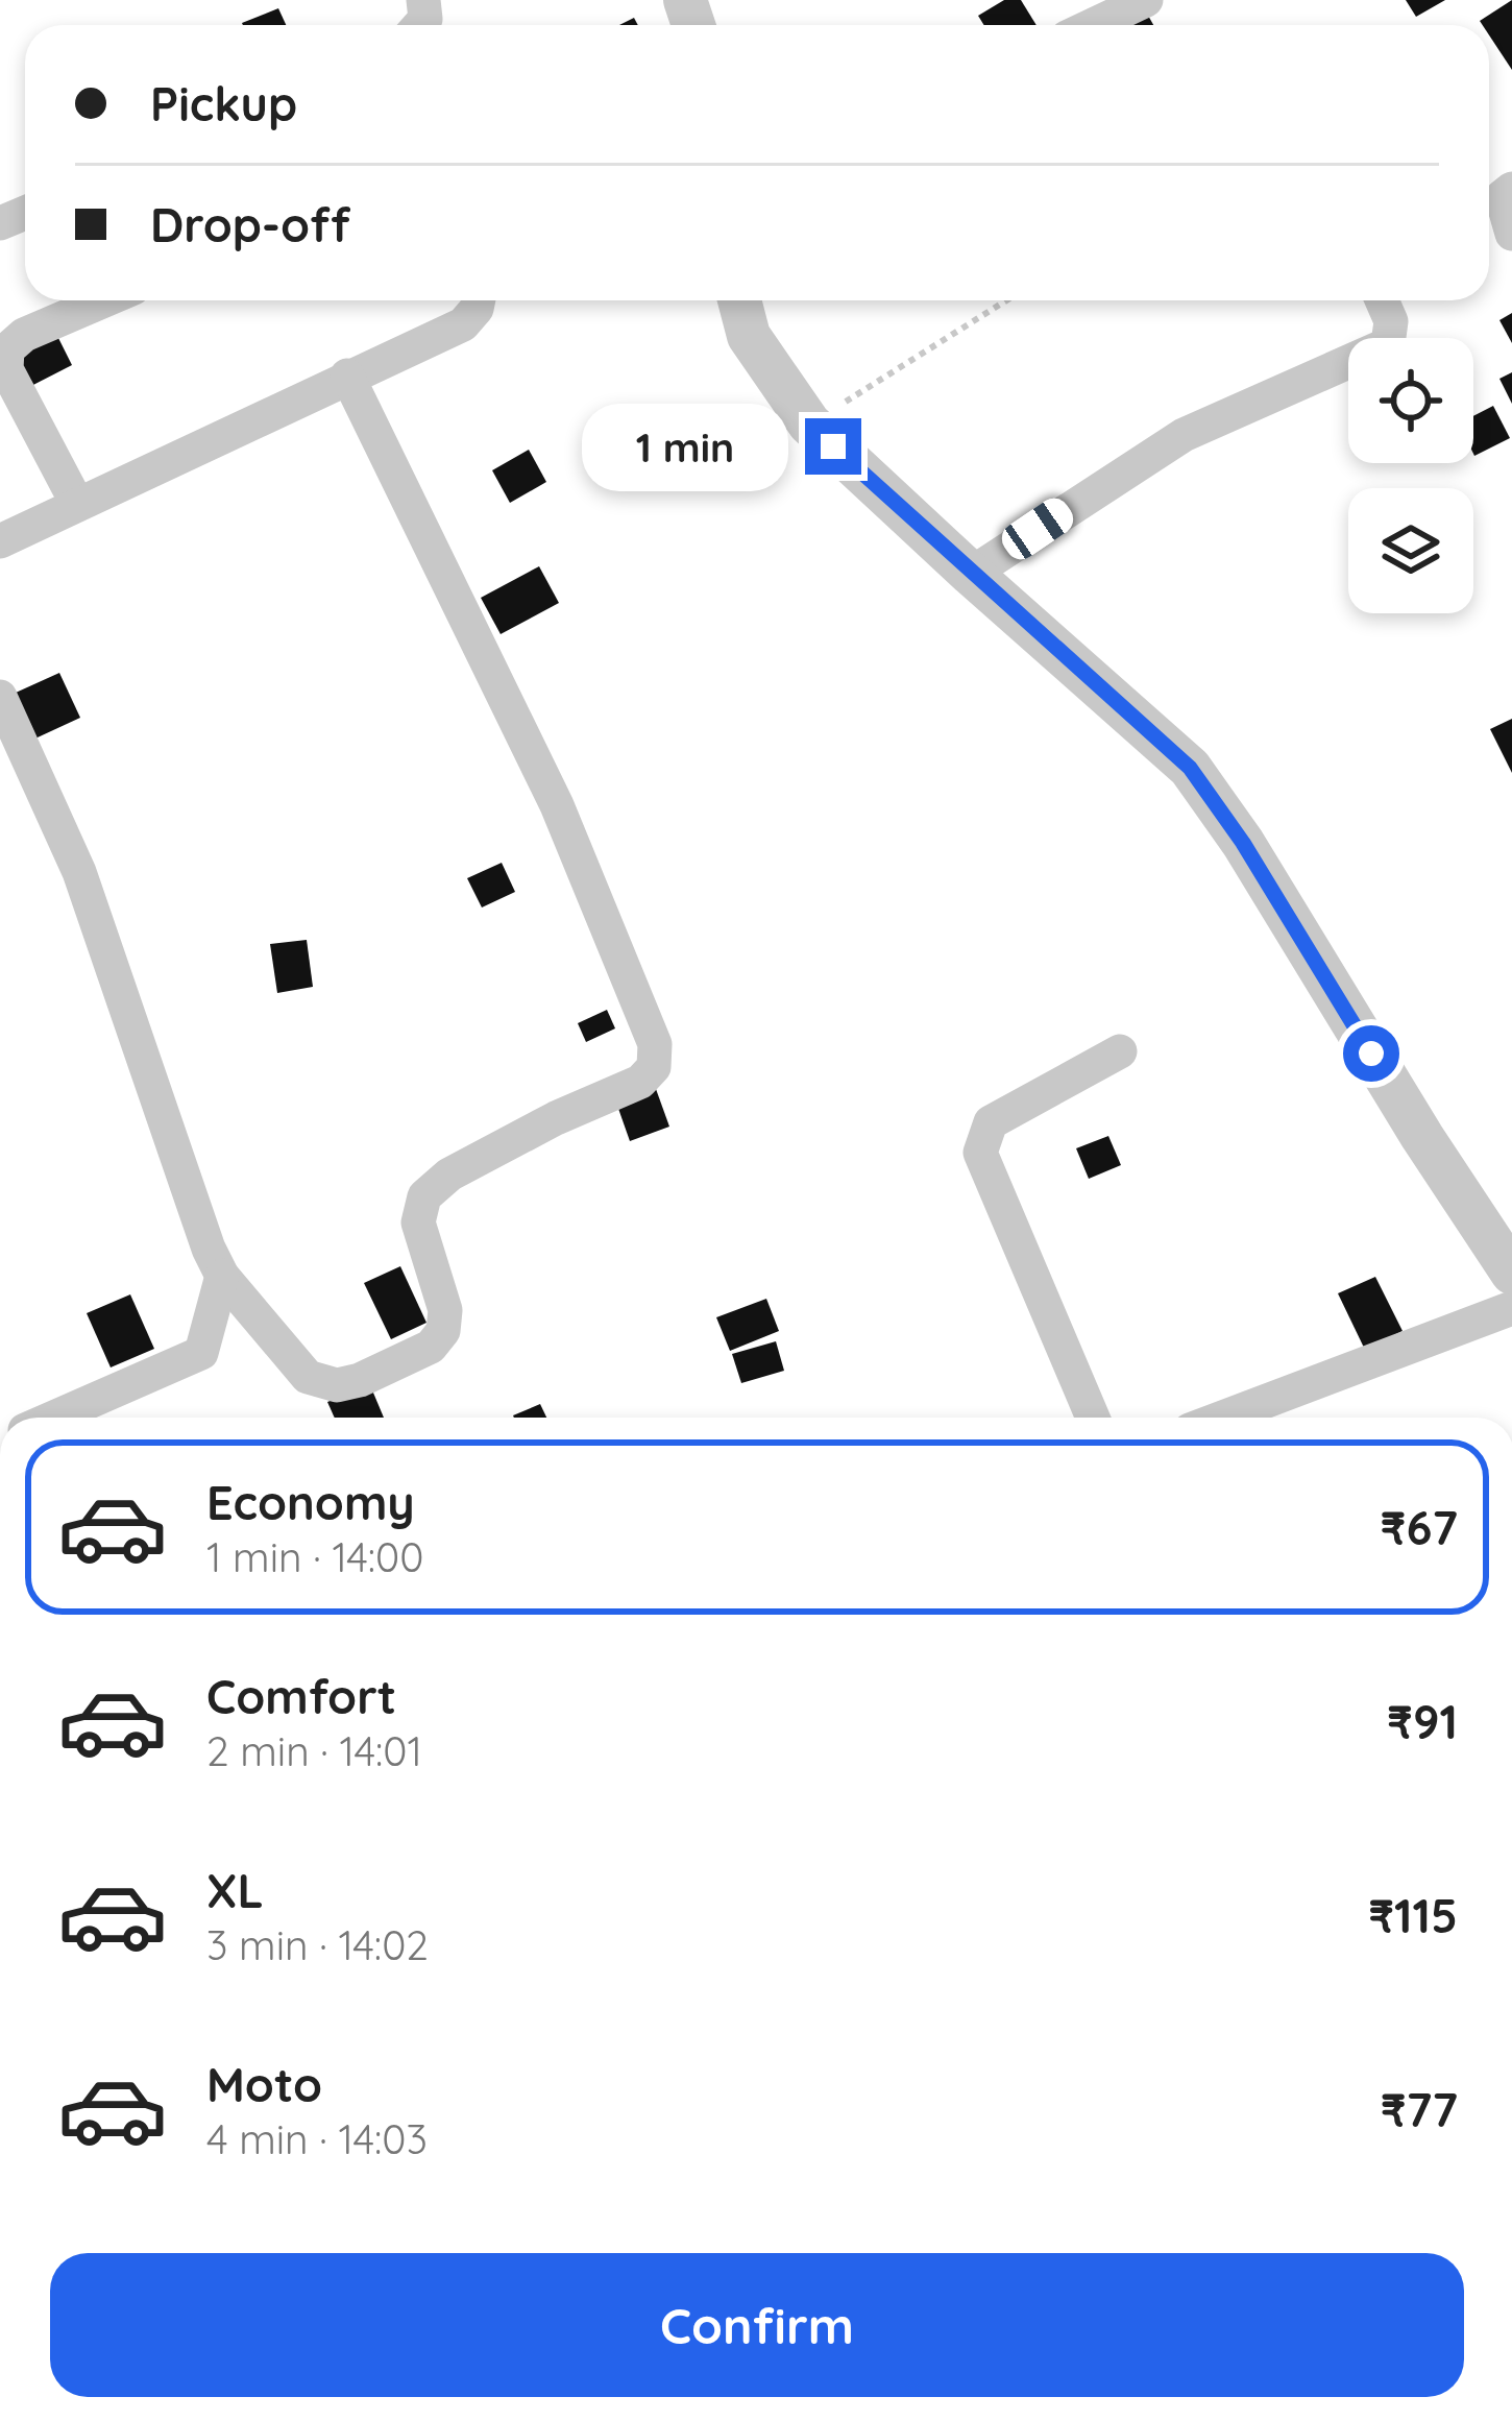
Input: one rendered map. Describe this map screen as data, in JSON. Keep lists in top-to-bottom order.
{
  "page": {
    "banner": ["Pickup", "Drop-off"],
    "bubble": "1 min",
    "list": [
      {
        "name": "Economy",
        "note": "1 min · 14:00",
        "value": "₹67"
      },
      {
        "name": "Comfort",
        "note": "2 min · 14:01",
        "value": "₹91"
      },
      {
        "name": "XL",
        "note": "3 min · 14:02",
        "value": "₹115"
      },
      {
        "name": "Moto",
        "note": "4 min · 14:03",
        "value": "₹77"
      }
    ],
    "buttons": "Confirm"
  }
}
